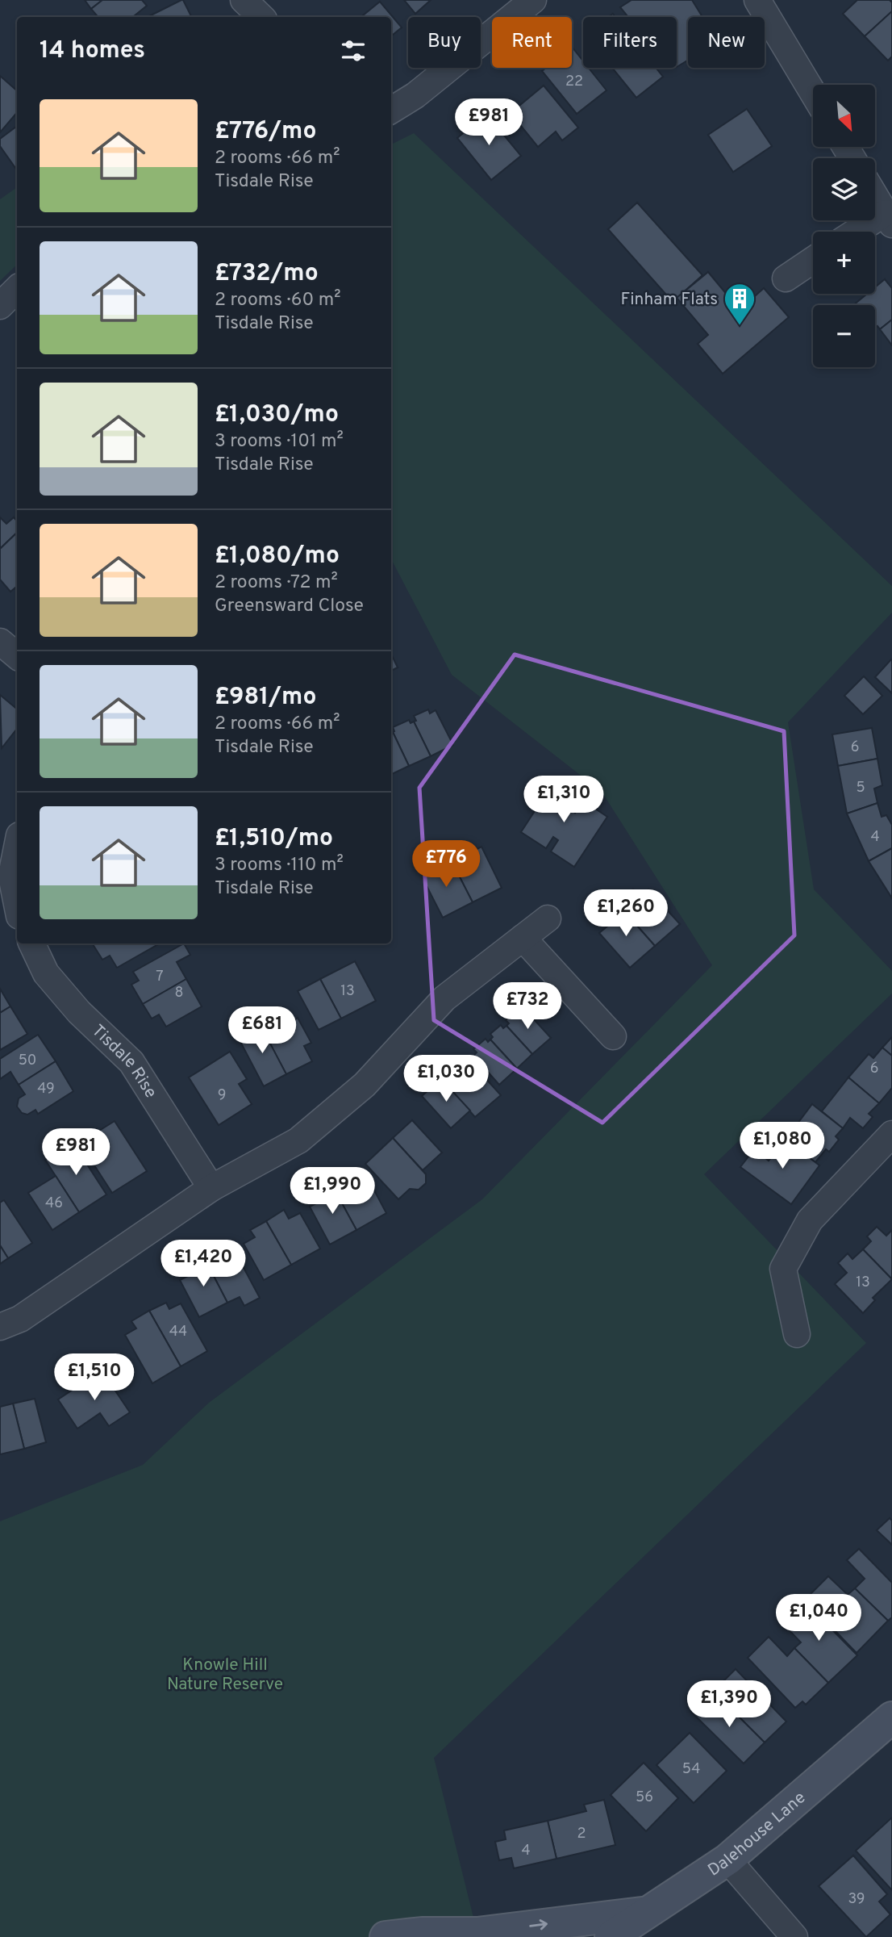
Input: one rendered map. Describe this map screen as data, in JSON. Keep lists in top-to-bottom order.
{
  "streets": {
    "street": ["Tisdale Rise", "Dalehouse Lane"]
  },
  "parks": ["Knowle Hill Nature Reserve"],
  "places": {
    "building": ["Finham Flats"]
  },
  "house_numbers": [
    "22",
    "6",
    "5",
    "4",
    "7",
    "13",
    "8",
    "50",
    "6",
    "49",
    "9",
    "46",
    "13",
    "44",
    "54",
    "56",
    "2",
    "4",
    "39"
  ],
  "north": "bottom right",
  "page": {
    "chip": [
      "Buy",
      "Rent",
      "Filters",
      "New"
    ],
    "heading": "14 homes",
    "map_buttons": ["+", "−"],
    "list": [
      {
        "name": "£776/mo",
        "note": "2 rooms · 66 m² · Tisdale Rise"
      },
      {
        "name": "£732/mo",
        "note": "2 rooms · 60 m² · Tisdale Rise"
      },
      {
        "name": "£1,030/mo",
        "note": "3 rooms · 101 m² · Tisdale Rise"
      },
      {
        "name": "£1,080/mo",
        "note": "2 rooms · 72 m² · Greensward Close"
      },
      {
        "name": "£981/mo",
        "note": "2 rooms · 66 m² · Tisdale Rise"
      },
      {
        "name": "£1,510/mo",
        "note": "3 rooms · 110 m² · Tisdale Rise"
      }
    ],
    "price": [
      "£981",
      "£1,310",
      "£776",
      "£1,260",
      "£732",
      "£681",
      "£1,030",
      "£1,080",
      "£981",
      "£1,990",
      "£1,420",
      "£1,510",
      "£1,040",
      "£1,390"
    ]
  }
}
